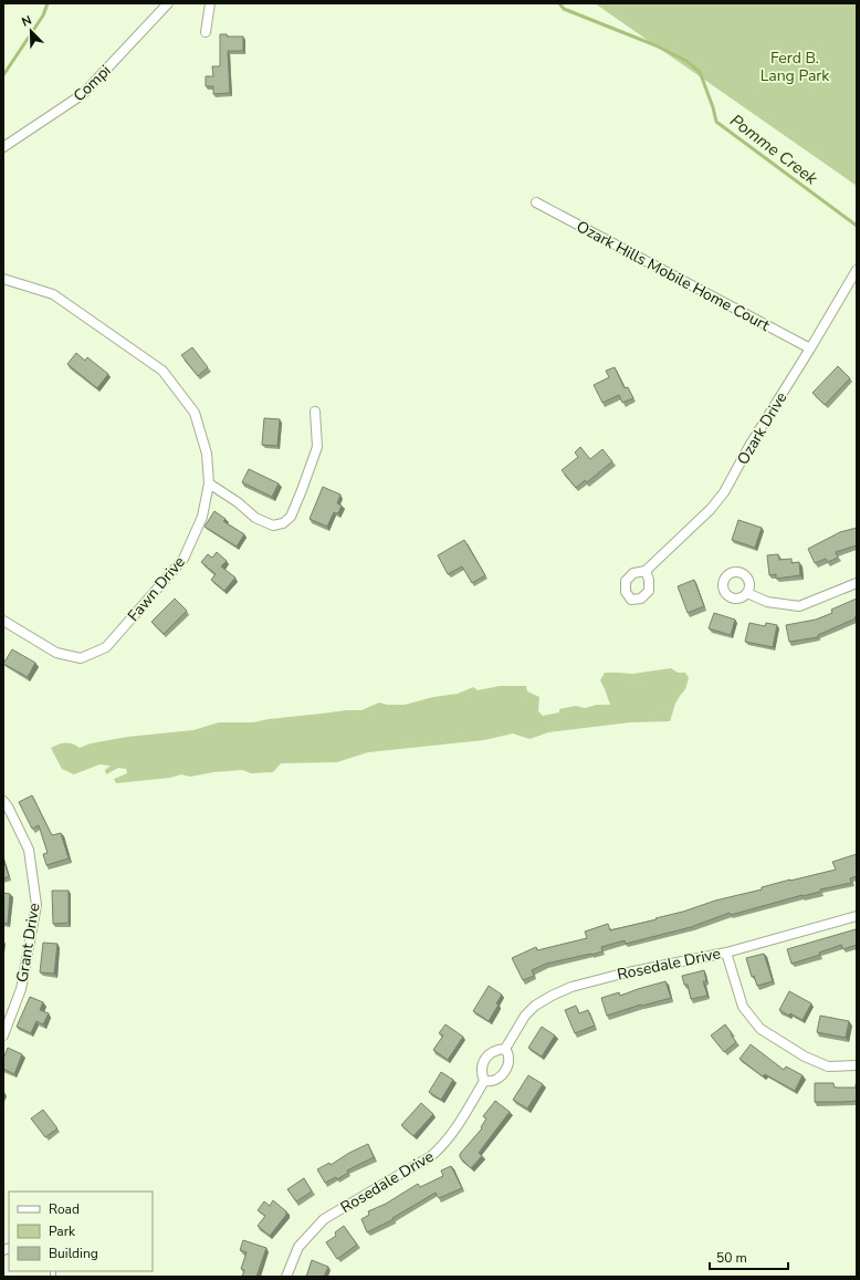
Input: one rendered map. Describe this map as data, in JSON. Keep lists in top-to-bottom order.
{
  "streets": {
    "street": [
      "Compi",
      "Ozark Hills Mobile Home Court",
      "Ozark Drive",
      "Fawn Drive",
      "Grant Drive",
      "Rosedale Drive"
    ]
  },
  "crossings": [
    ["Ozark Hills Mobile Home Court", "Ozark Drive"]
  ],
  "water": ["Pomme Creek"],
  "parks": ["Ferd B. Lang Park"],
  "legend": ["Road", "Park", "Building"],
  "scale_bar": "50 m",
  "north": "top left"
}
